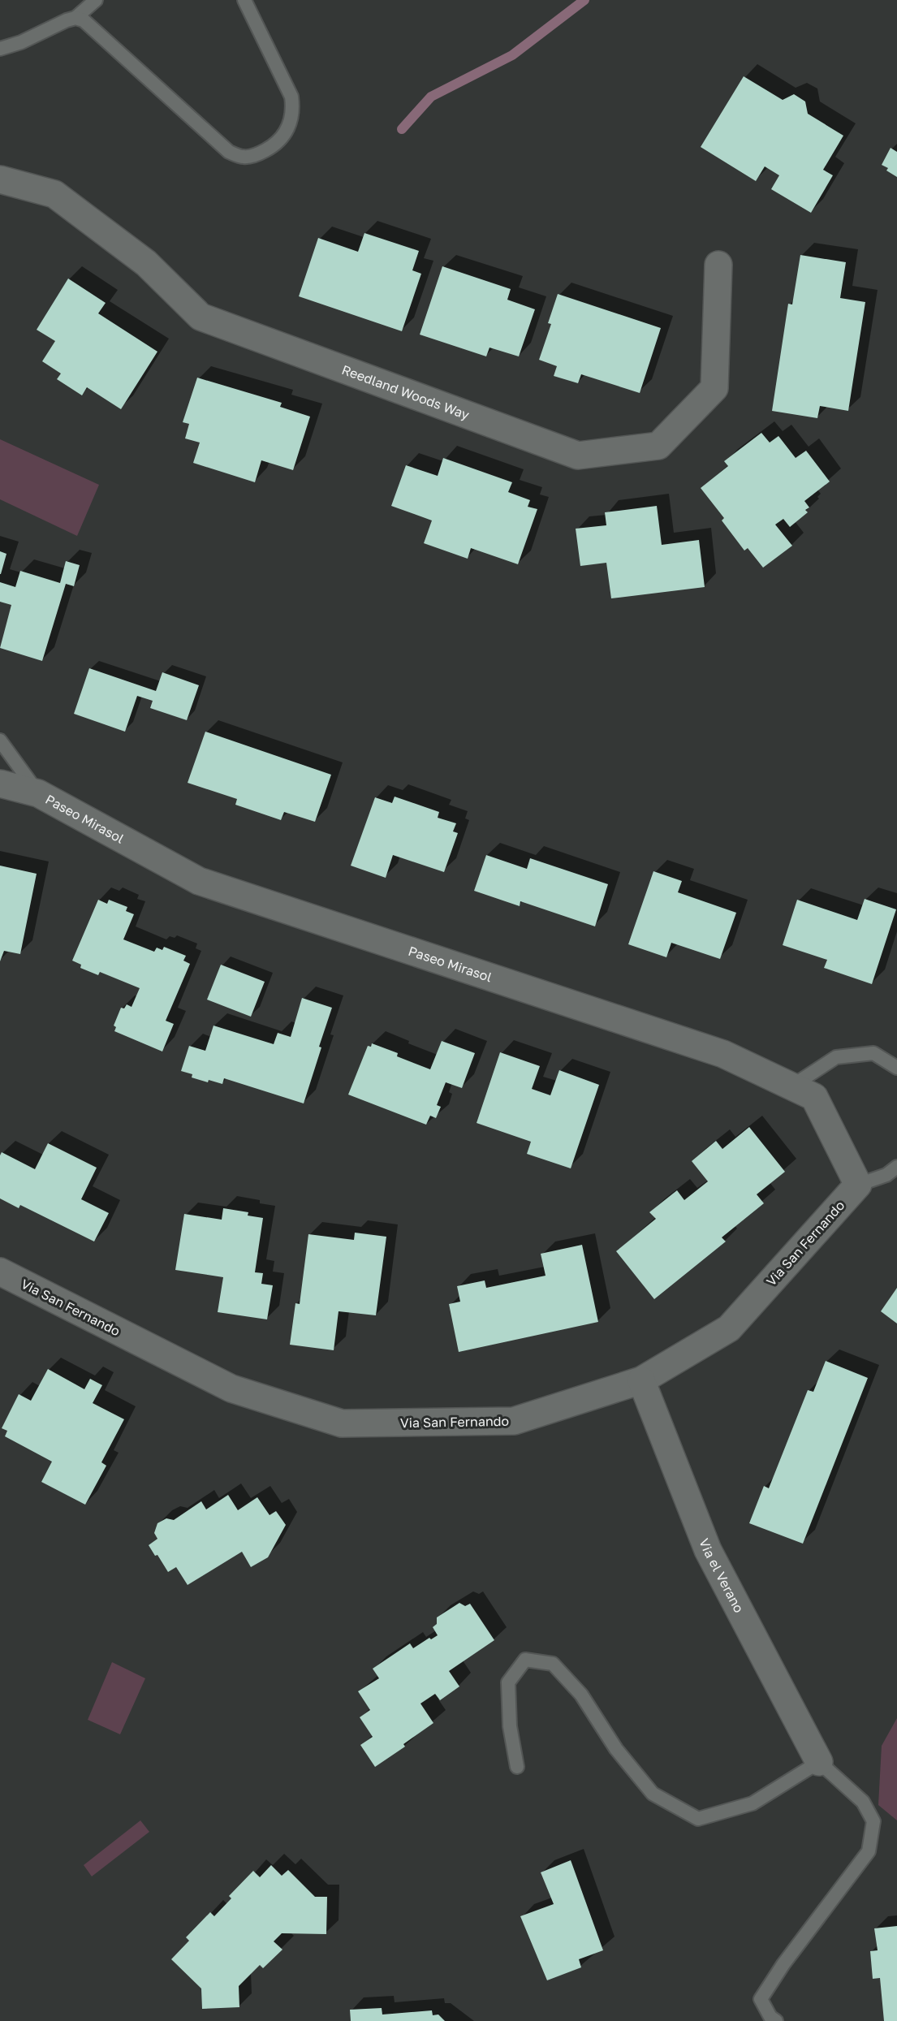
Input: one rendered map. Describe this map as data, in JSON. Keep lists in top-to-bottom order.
{
  "streets": {
    "street": [
      "Reedland Woods Way",
      "Paseo Mirasol",
      "Via San Fernando",
      "Via el Verano"
    ]
  },
  "crossings": [
    ["Paseo Mirasol", "Via San Fernando"],
    ["Via San Fernando", "Via el Verano"]
  ]
}
